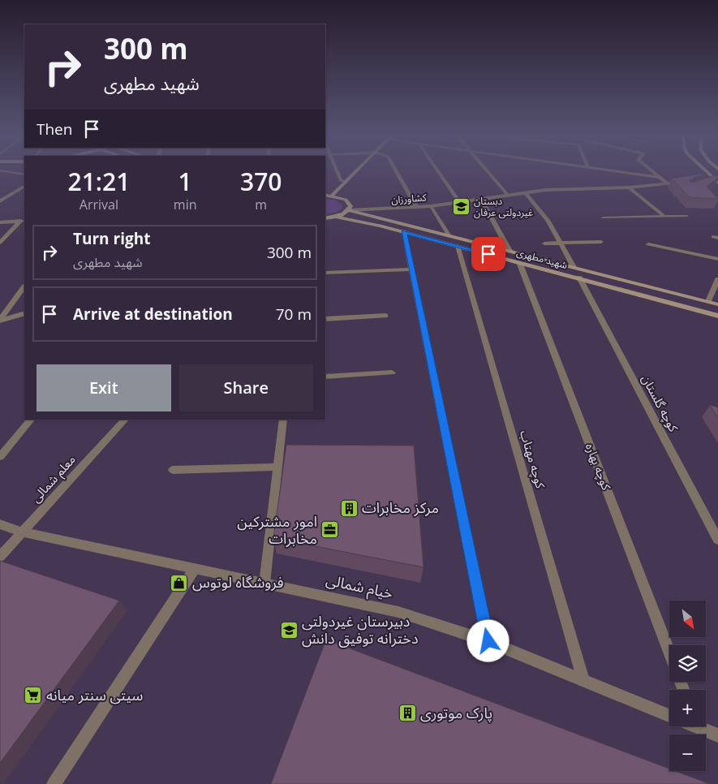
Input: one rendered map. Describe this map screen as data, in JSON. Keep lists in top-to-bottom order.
{
  "streets": {
    "main road": ["شهید مطهری"],
    "street": [
      "کشاورزان",
      "کوچه گلستان",
      "کوچه مهتاب",
      "کوچه بهاره",
      "معلم شمالی",
      "خیام شمالی"
    ]
  },
  "crossings": [
    ["کشاورزان", "شهید مطهری"],
    ["شهید مطهری", "کوچه گلستان"],
    ["شهید مطهری", "کوچه مهتاب"],
    ["شهید مطهری", "کوچه بهاره"],
    ["کوچه مهتاب", "خیام شمالی"],
    ["معلم شمالی", "خیام شمالی"]
  ],
  "places": {
    "school or university": ["دبستان غیردولتی عرفان", "دبیرستان غیردولتی دخترانه توفیق دانش"],
    "building": ["مرکز مخابرات", "پارک موتوری"],
    "office": ["امور مشترکین مخابرات"],
    "shop": ["فروشگاه لوتوس"],
    "supermarket": ["سیتی سنتر میانه"]
  },
  "north": "bottom right",
  "page": {
    "turn": ["300 m", "شهید مطهری"],
    "then": "Then",
    "eta": [
      "21:21",
      "Arrival",
      "1",
      "min",
      "370",
      "m"
    ],
    "list": [
      {
        "name": "Turn right",
        "note": "شهید مطهری",
        "value": "300 m"
      },
      {
        "name": "Arrive at destination",
        "value": "70 m"
      }
    ],
    "buttons": ["Exit", "Share"],
    "map_buttons": ["+", "−"]
  }
}
